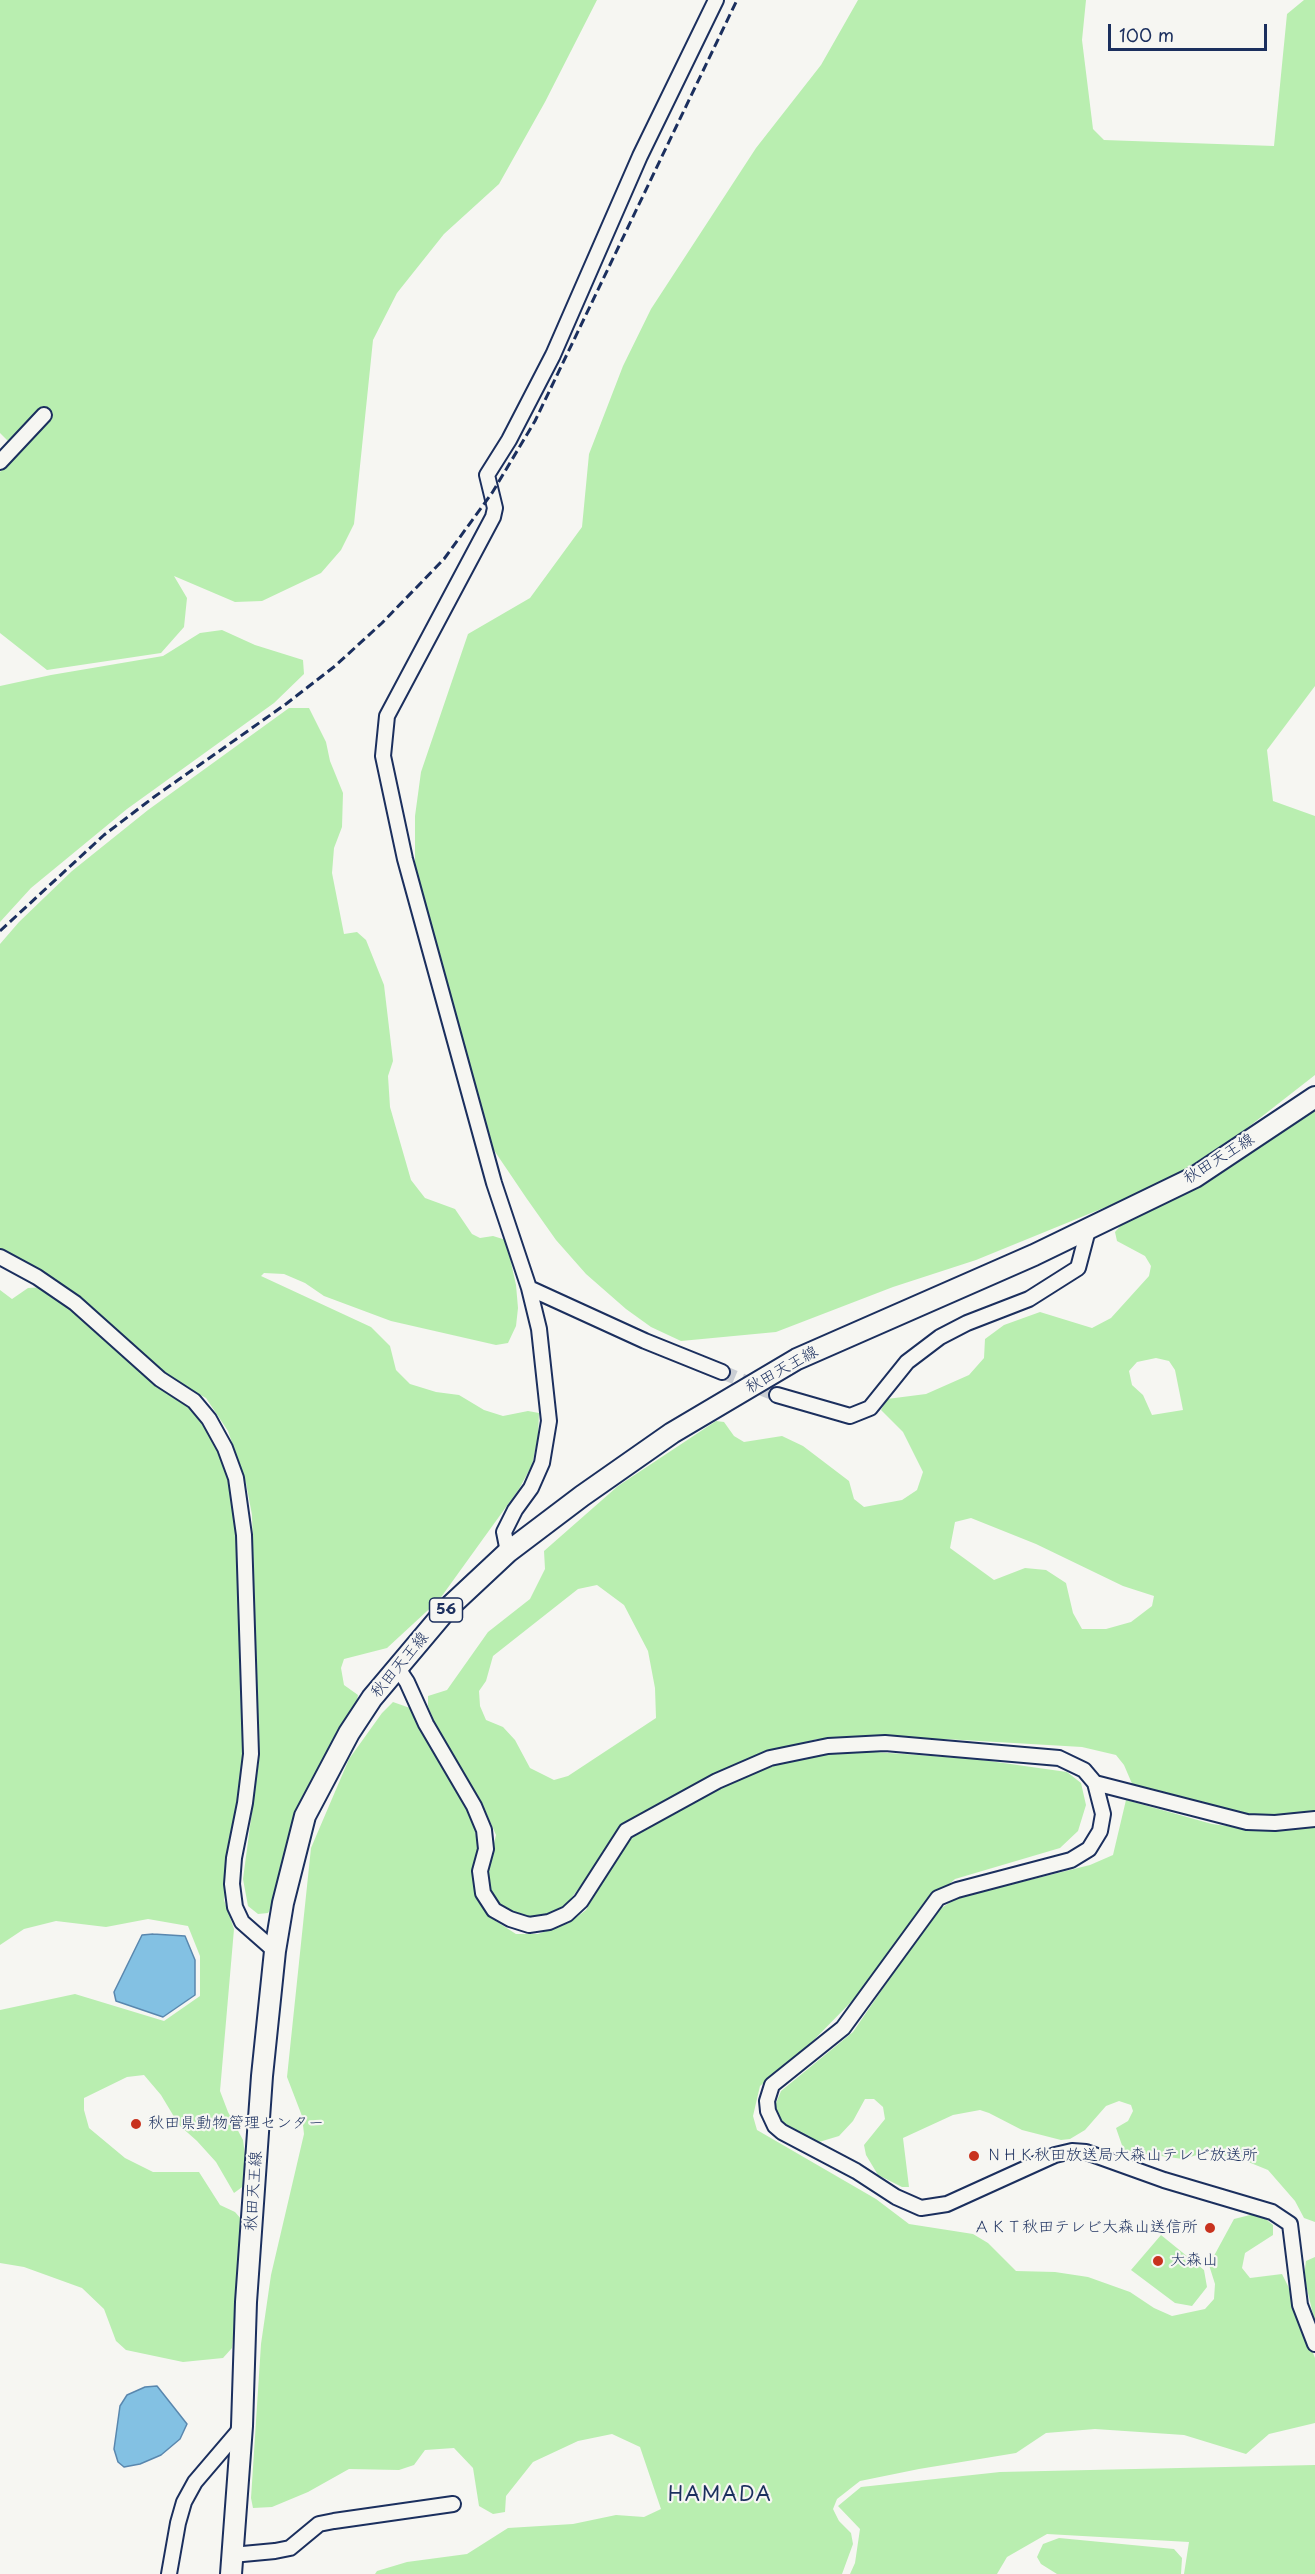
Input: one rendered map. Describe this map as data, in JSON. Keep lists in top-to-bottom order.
{
  "streets": {
    "main road": ["秋田天王線", "56"]
  },
  "districts": ["HAMADA"],
  "places": [
    "秋田県動物管理センター",
    "ＮＨＫ秋田放送局大森山テレビ放送所",
    "ＡＫＴ秋田テレビ大森山送信所",
    "大森山"
  ],
  "scale_bar": "100 m"
}
